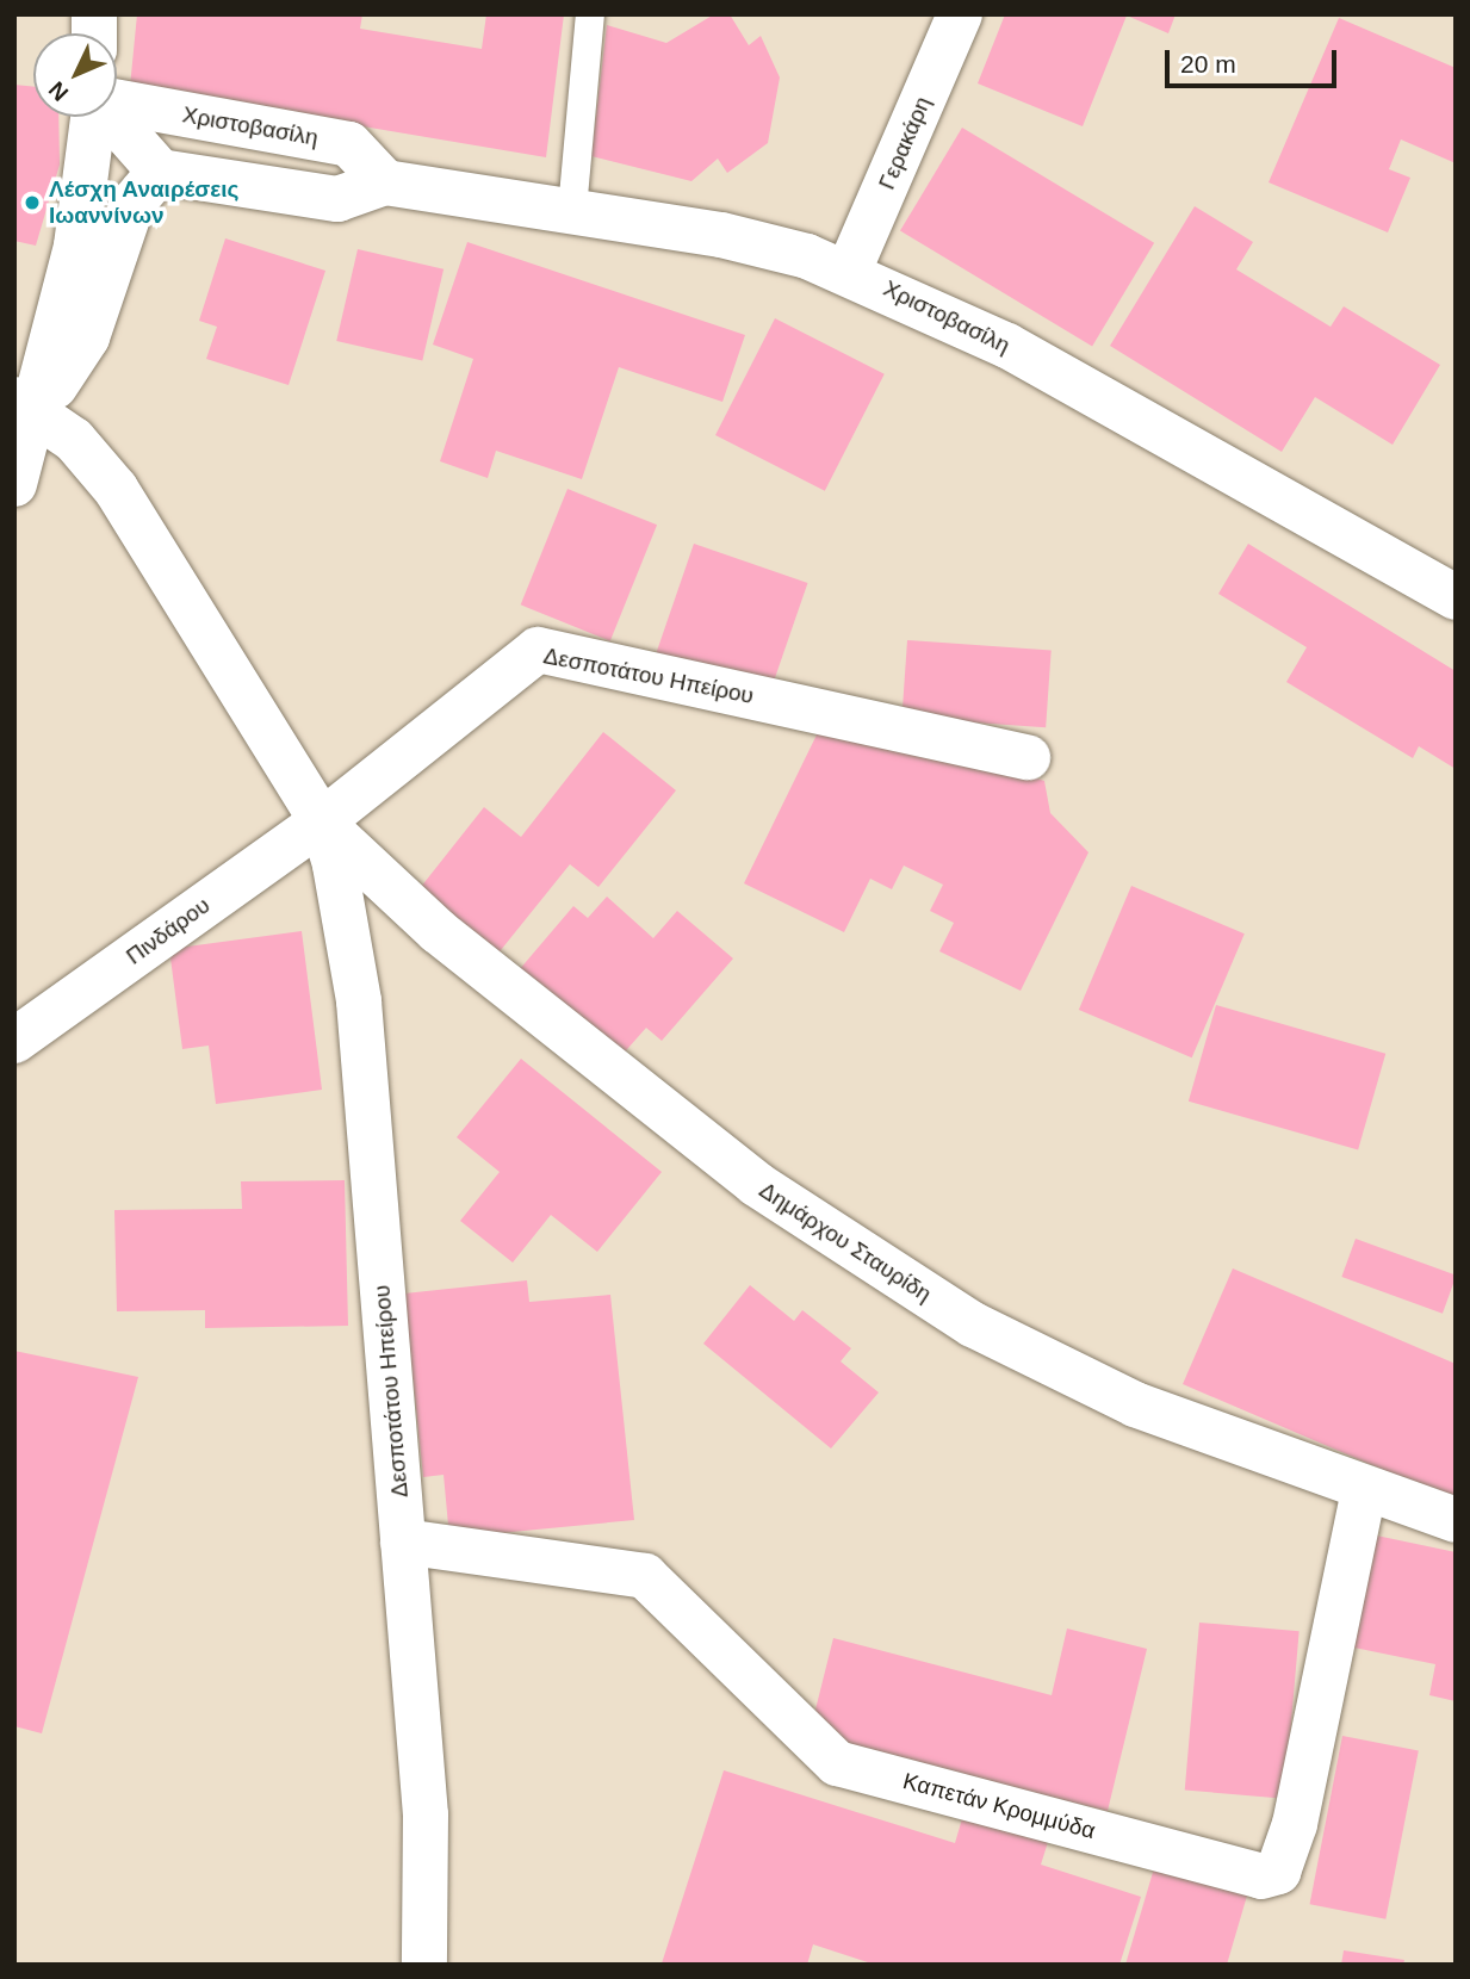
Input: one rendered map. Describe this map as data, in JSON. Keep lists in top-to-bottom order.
{
  "streets": {
    "street": [
      "Χριστοβασίλη",
      "Γερακάρη",
      "Δεσποτάτου Ηπείρου",
      "Πινδάρου",
      "Δημάρχου Σταυρίδη",
      "Καπετάν Κρομμύδα"
    ]
  },
  "crossings": [
    ["Χριστοβασίλη", "Γερακάρη"],
    ["Δεσποτάτου Ηπείρου", "Πινδάρου"],
    ["Δεσποτάτου Ηπείρου", "Δημάρχου Σταυρίδη"],
    ["Δεσποτάτου Ηπείρου", "Καπετάν Κρομμύδα"],
    ["Πινδάρου", "Δημάρχου Σταυρίδη"],
    ["Δημάρχου Σταυρίδη", "Καπετάν Κρομμύδα"]
  ],
  "places": ["Λέσχη Αναιρέσεις Ιωαννίνων"],
  "scale_bar": "20 m",
  "north": "bottom left"
}
